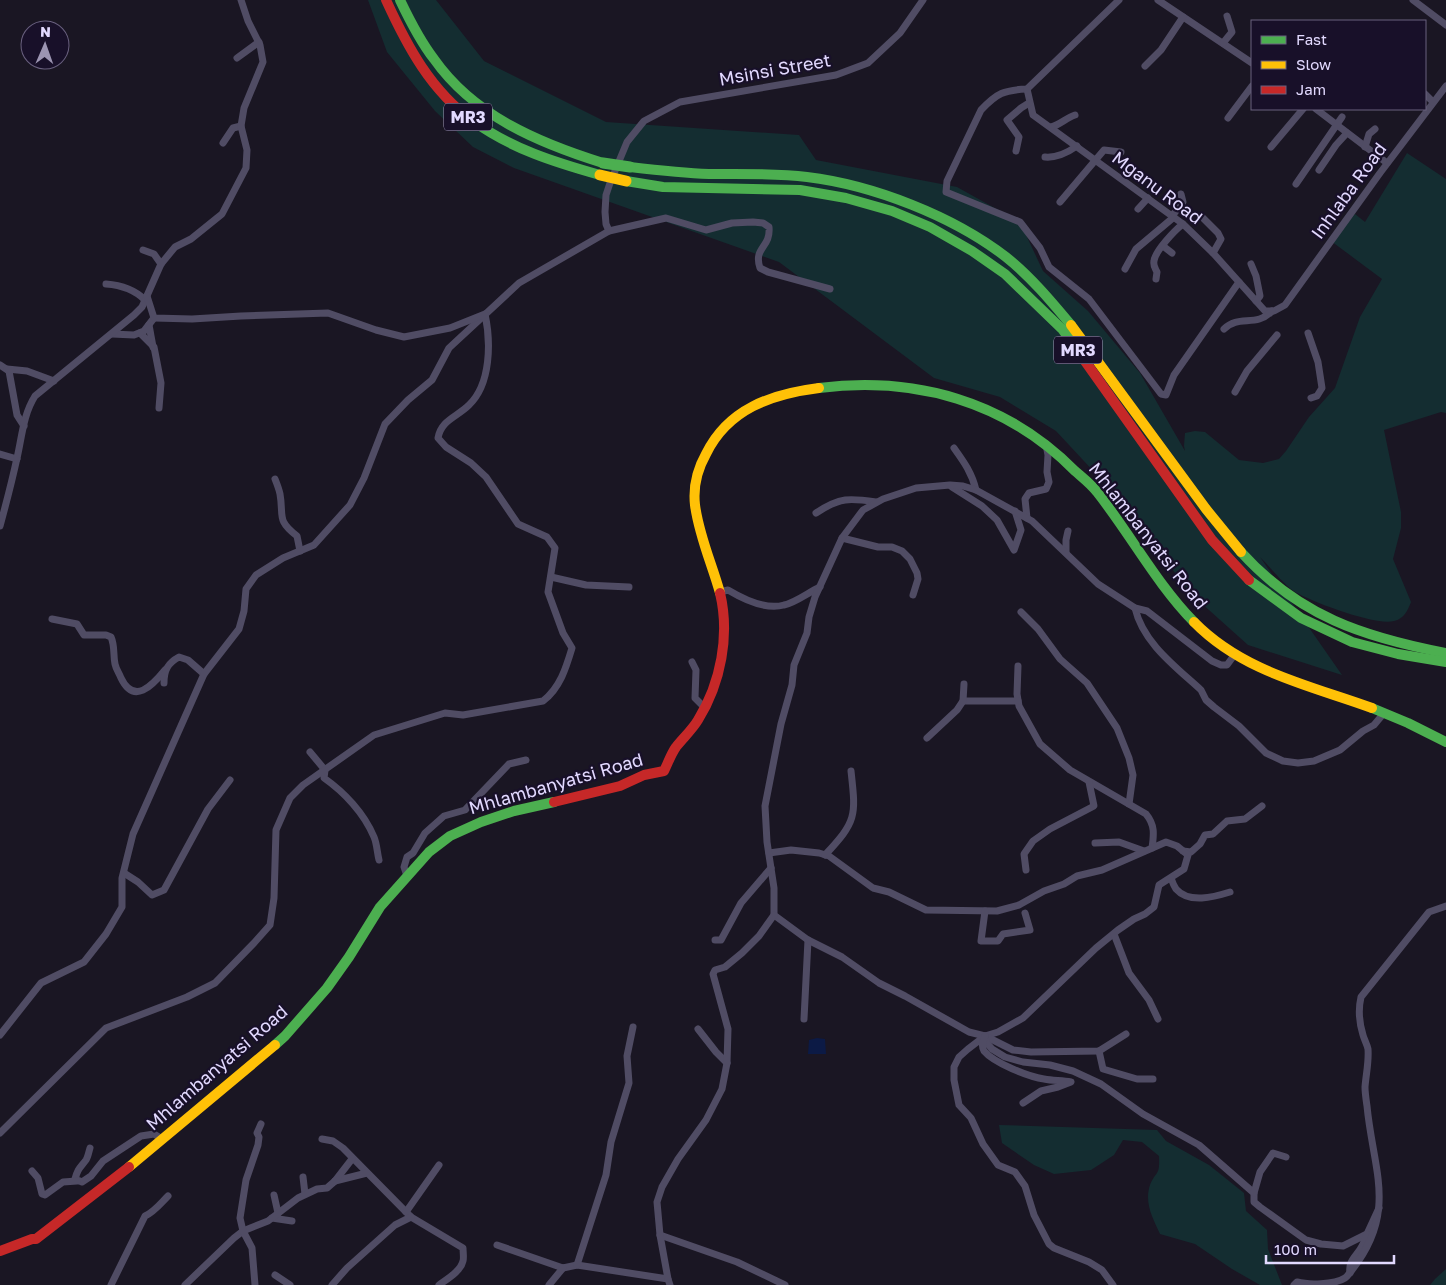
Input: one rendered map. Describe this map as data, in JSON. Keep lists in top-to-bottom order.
{
  "streets": {
    "main road": ["MR3", "Mhlambanyatsi Road"],
    "street": ["Msinsi Street", "Mganu Road", "Inhlaba Road"]
  },
  "crossings": [
    ["Mganu Road", "Inhlaba Road"]
  ],
  "legend": ["Fast", "Slow", "Jam"],
  "scale_bar": "100 m",
  "north": "top"
}
